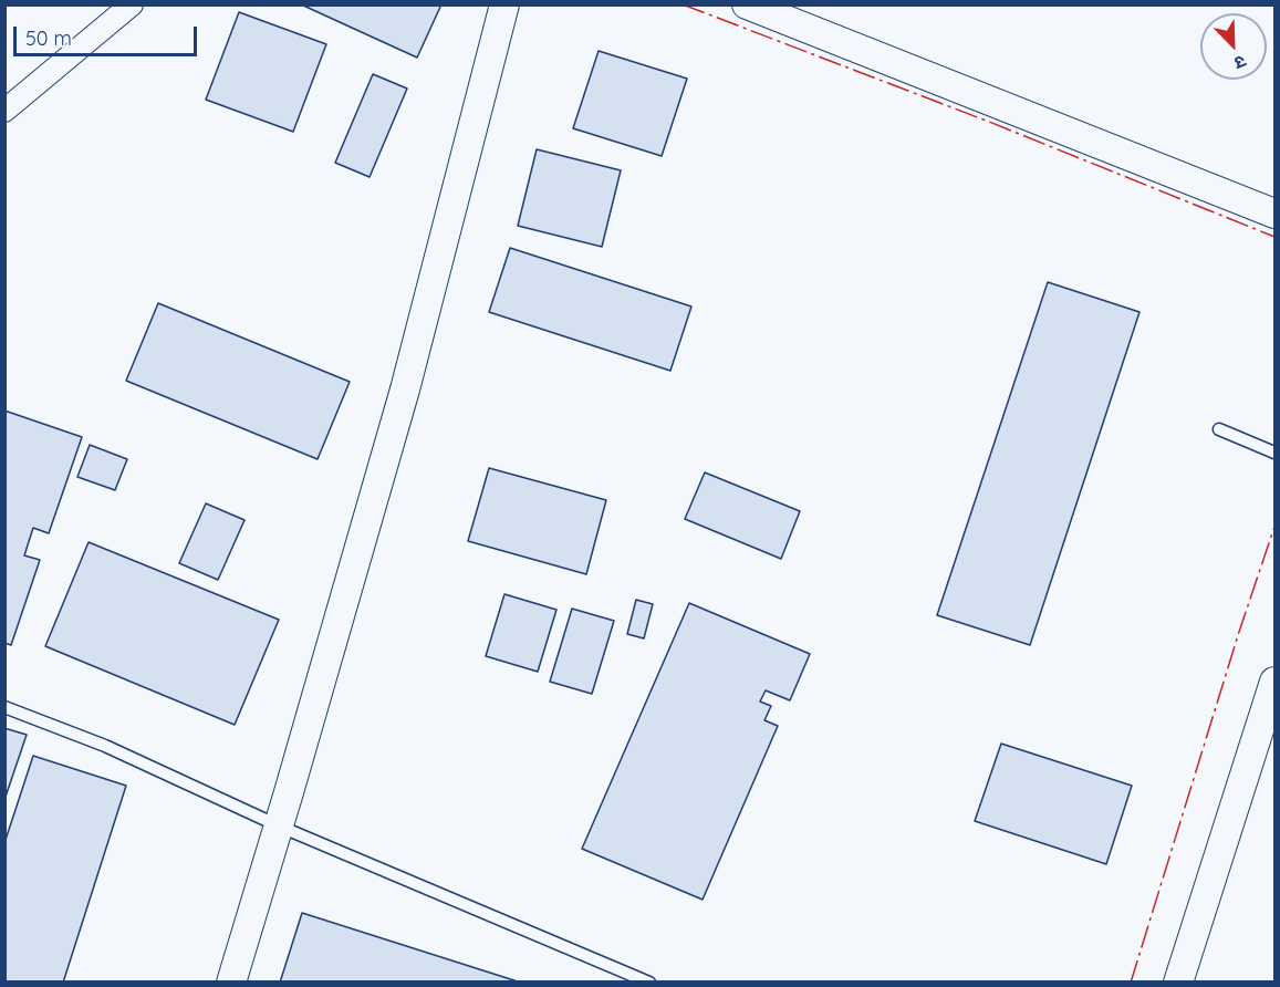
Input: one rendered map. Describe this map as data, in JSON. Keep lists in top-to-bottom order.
{
  "scale_bar": "50 m",
  "north": "bottom right"
}
